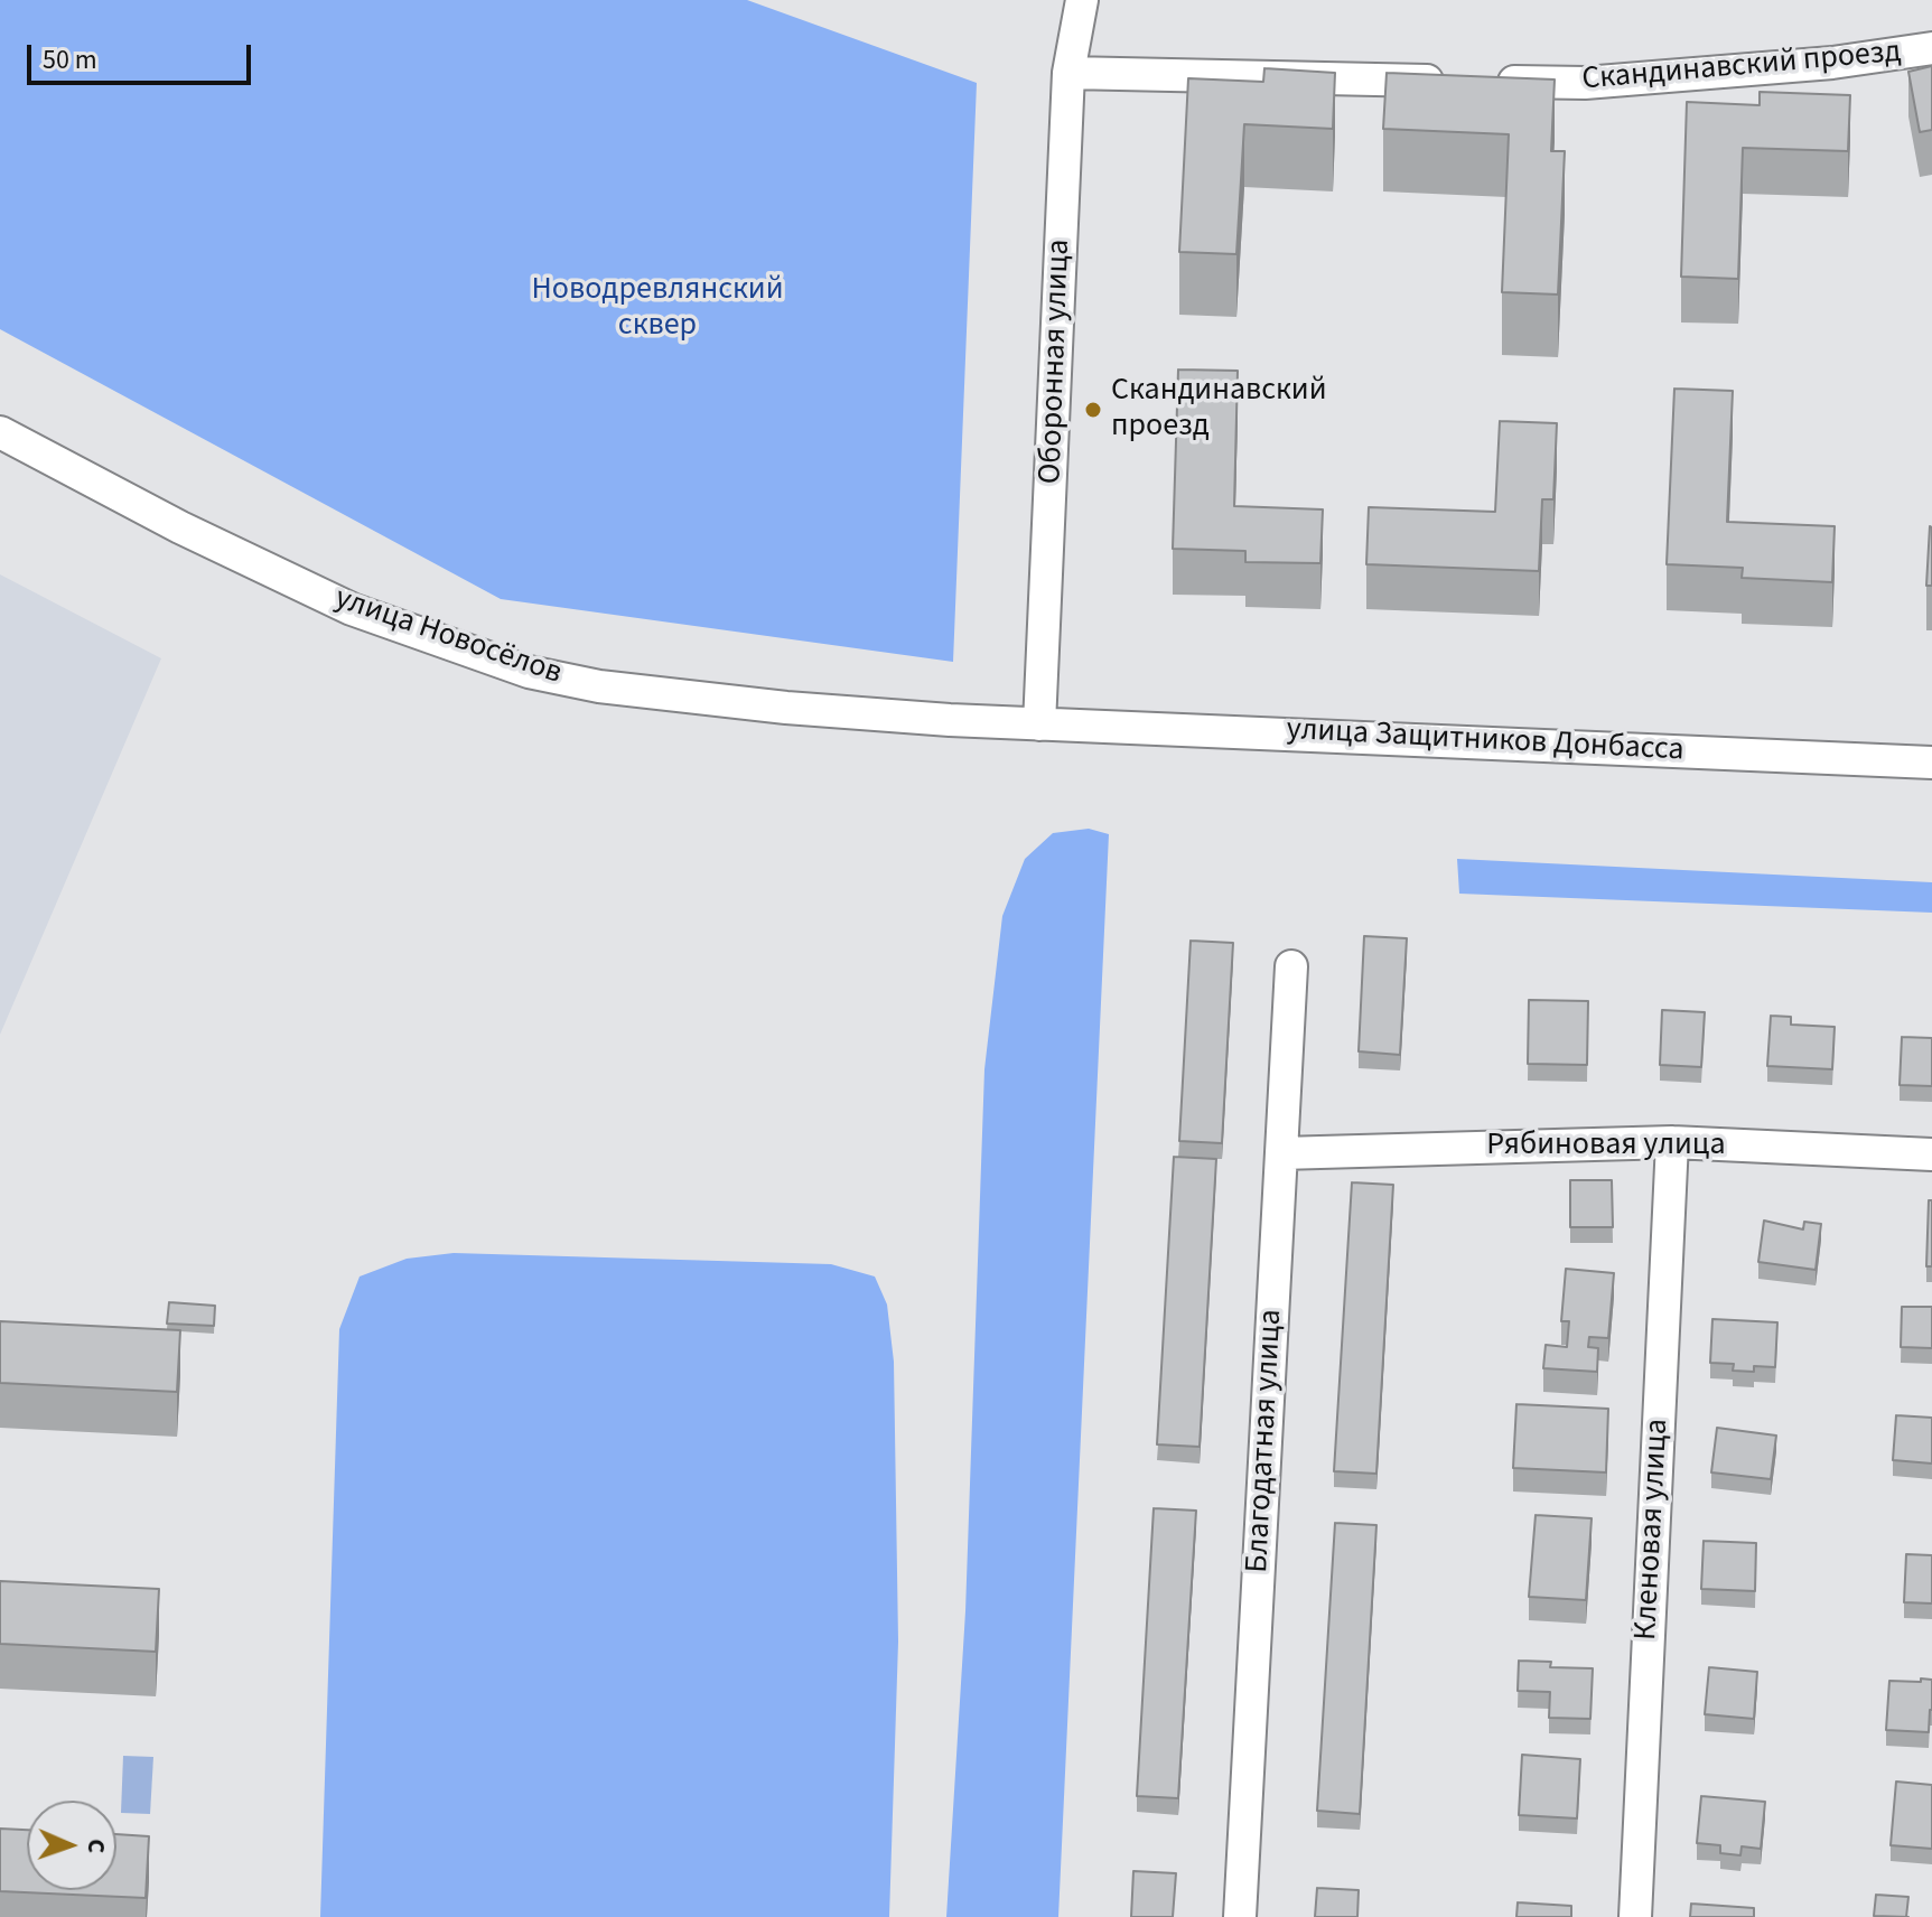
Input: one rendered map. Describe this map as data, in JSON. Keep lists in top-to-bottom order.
{
  "streets": {
    "street": [
      "Скандинавский проезд",
      "Оборонная улица",
      "улица Новосёлов",
      "улица Защитников Донбасса",
      "Рябиновая улица",
      "Благодатная улица",
      "Кленовая улица"
    ]
  },
  "crossings": [
    ["Скандинавский проезд", "Оборонная улица"],
    ["Оборонная улица", "улица Новосёлов"],
    ["Оборонная улица", "улица Защитников Донбасса"],
    ["улица Новосёлов", "улица Защитников Донбасса"],
    ["Рябиновая улица", "Благодатная улица"],
    ["Рябиновая улица", "Кленовая улица"]
  ],
  "parks": ["Новодревлянский сквер"],
  "places": ["Скандинавский проезд"],
  "scale_bar": "50 m",
  "north": "right"
}
